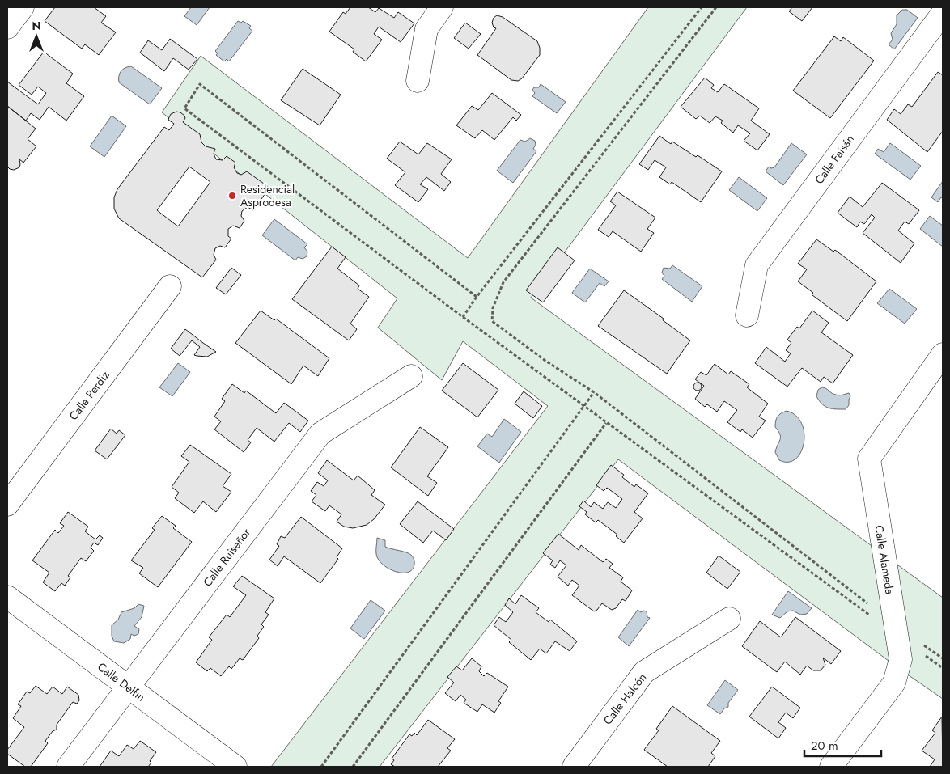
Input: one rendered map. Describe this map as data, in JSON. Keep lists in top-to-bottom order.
{
  "streets": {
    "street": [
      "Calle Faisán",
      "Calle Perdiz",
      "Calle Ruiseñor",
      "Calle Alameda",
      "Calle Delfín",
      "Calle Halcón"
    ]
  },
  "crossings": [
    ["Calle Ruiseñor", "Calle Delfín"]
  ],
  "places": ["Residencial Asprodesa"],
  "scale_bar": "20 m",
  "north": "top"
}
